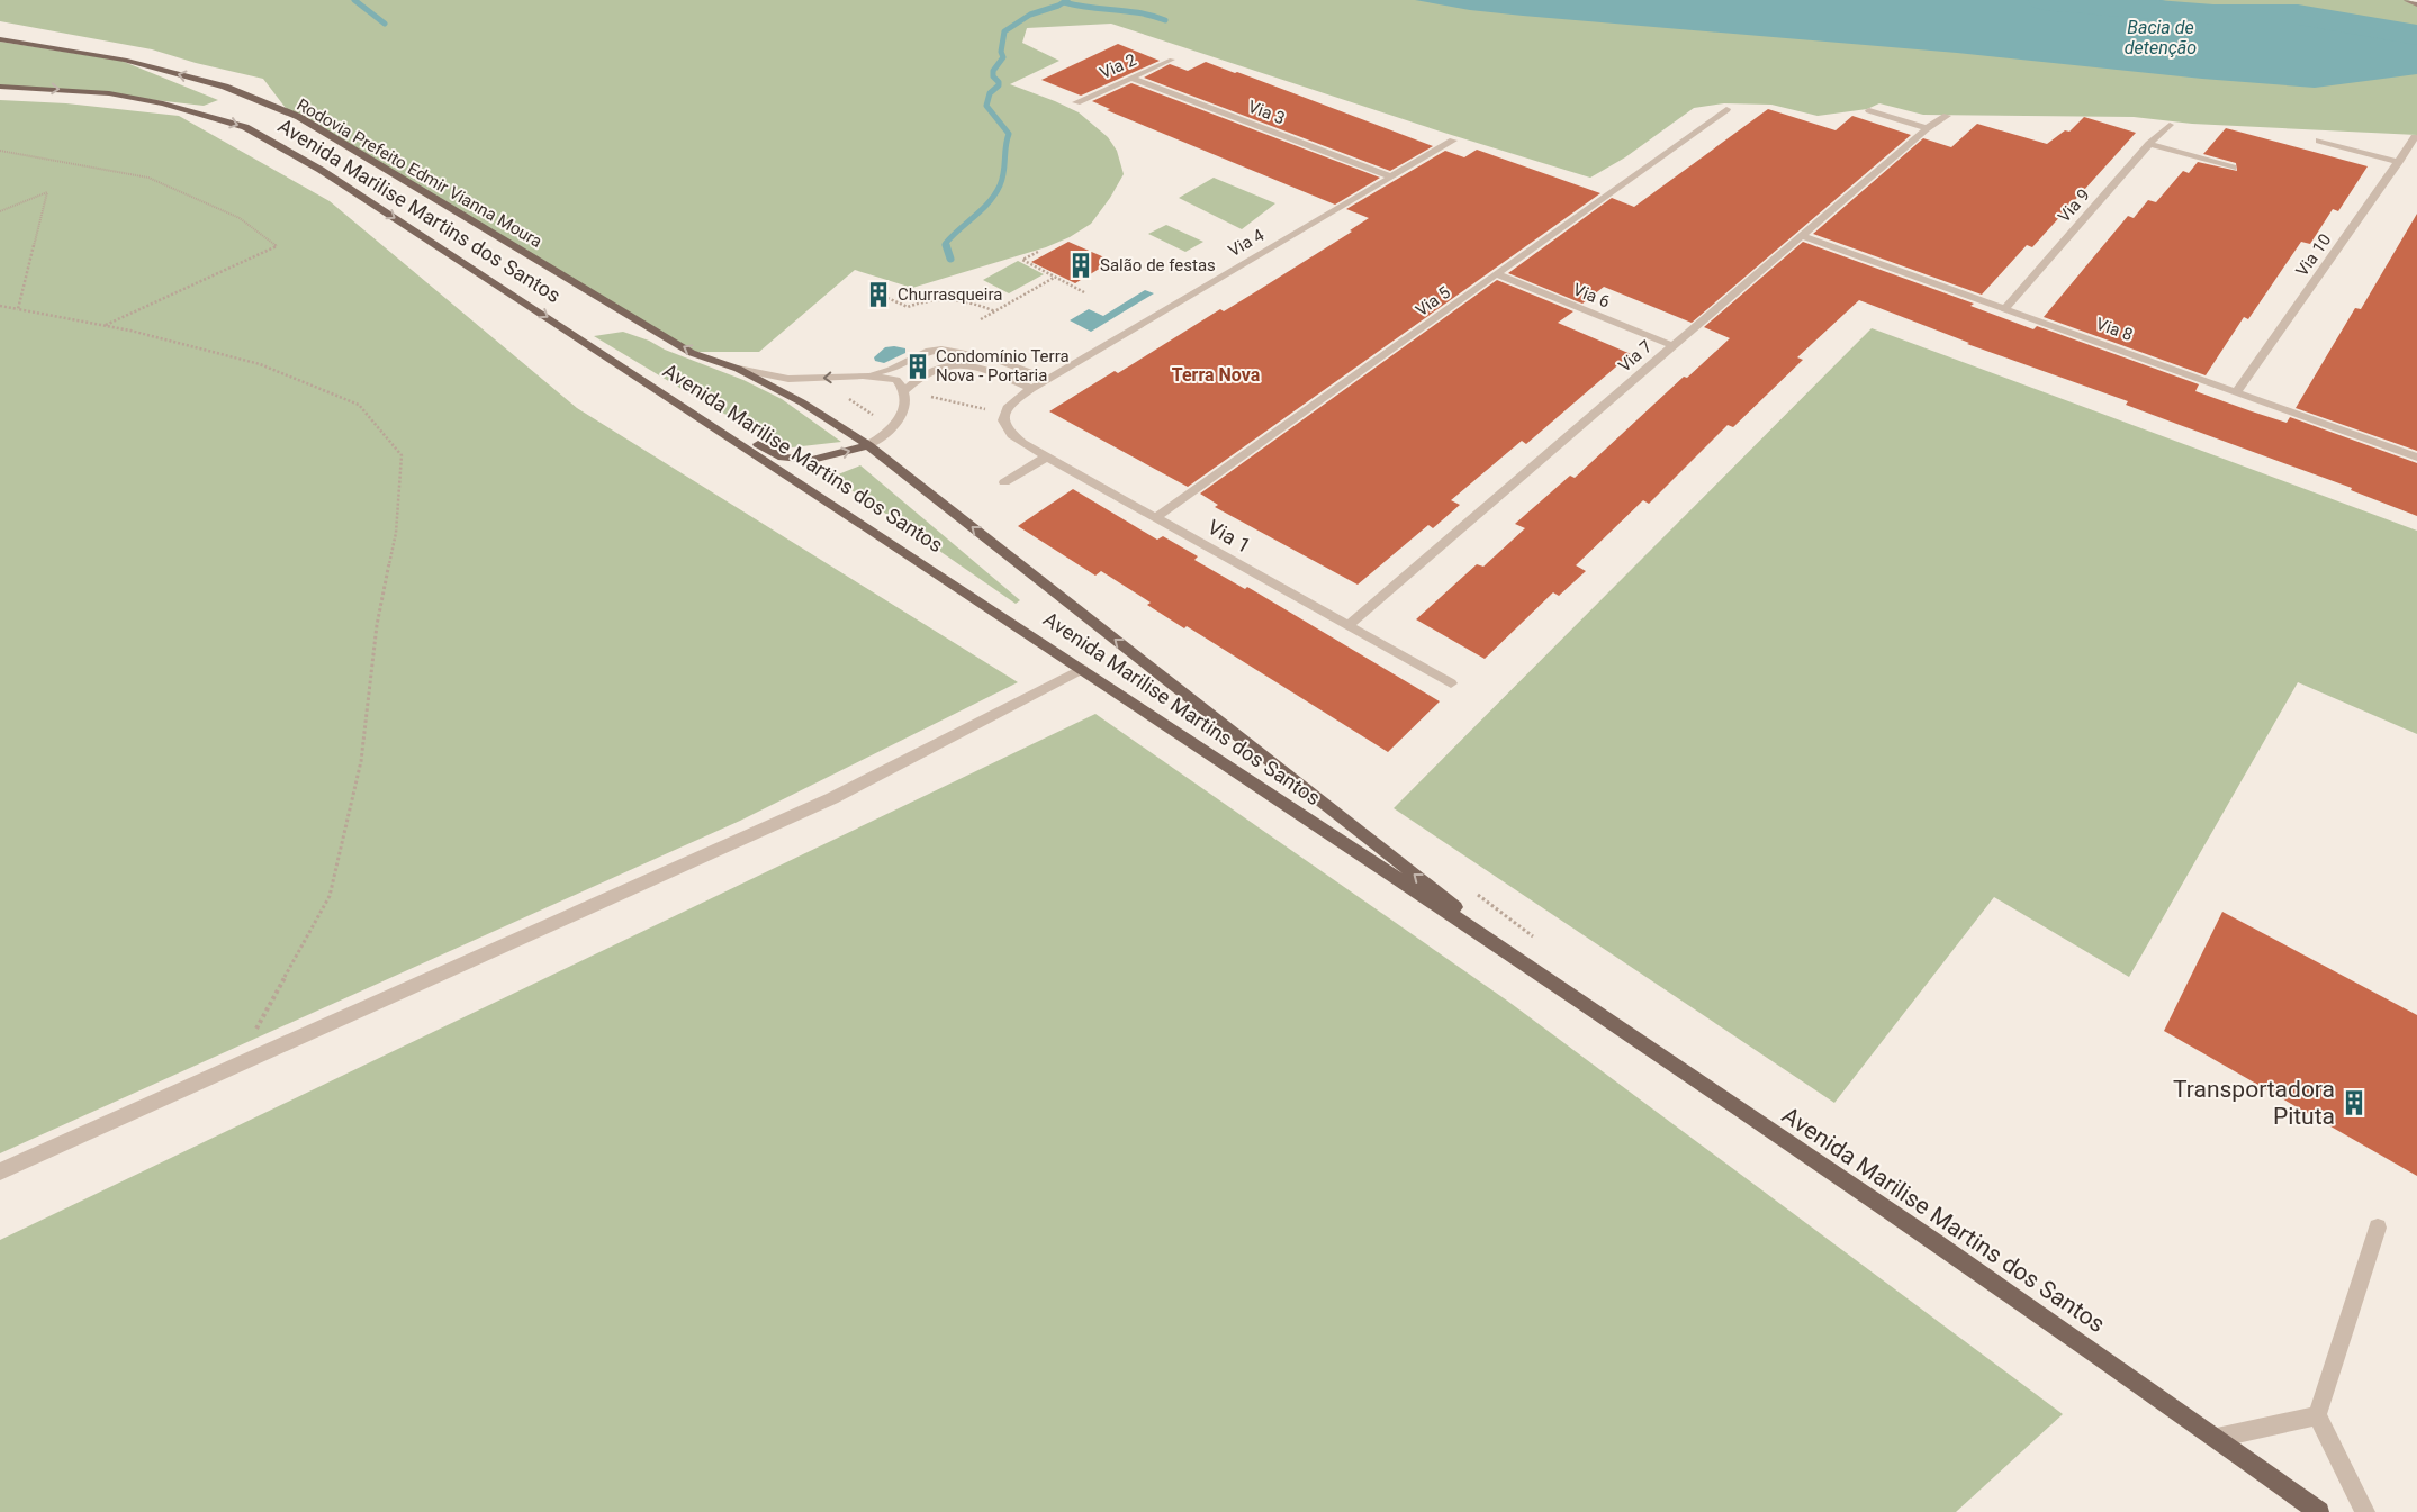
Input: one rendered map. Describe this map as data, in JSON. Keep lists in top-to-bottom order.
{
  "streets": {
    "main road": ["Rodovia Prefeito Edmir Vianna Moura", "Avenida Marilise Martins dos Santos"],
    "street": [
      "Via 2",
      "Via 3",
      "Via 9",
      "Via 4",
      "Via 10",
      "Via 6",
      "Via 5",
      "Via 8",
      "Via 7",
      "Via 1"
    ]
  },
  "crossings": [
    ["Via 2", "Via 3"],
    ["Via 3", "Via 4"],
    ["Rodovia Prefeito Edmir Vianna Moura", "Avenida Marilise Martins dos Santos"],
    ["Via 9", "Via 8"],
    ["Via 4", "Via 1"],
    ["Via 10", "Via 8"],
    ["Via 6", "Via 5"],
    ["Via 6", "Via 7"],
    ["Via 5", "Via 1"],
    ["Via 8", "Via 7"],
    ["Via 7", "Via 1"]
  ],
  "one_way": ["Rodovia Prefeito Edmir Vianna Moura"],
  "districts": ["Terra Nova"],
  "water": ["Bacia de detenção"],
  "places": {
    "building": [
      "Salão de festas",
      "Churrasqueira",
      "Condomínio Terra Nova - Portaria",
      "Transportadora Pituta"
    ]
  }
}
